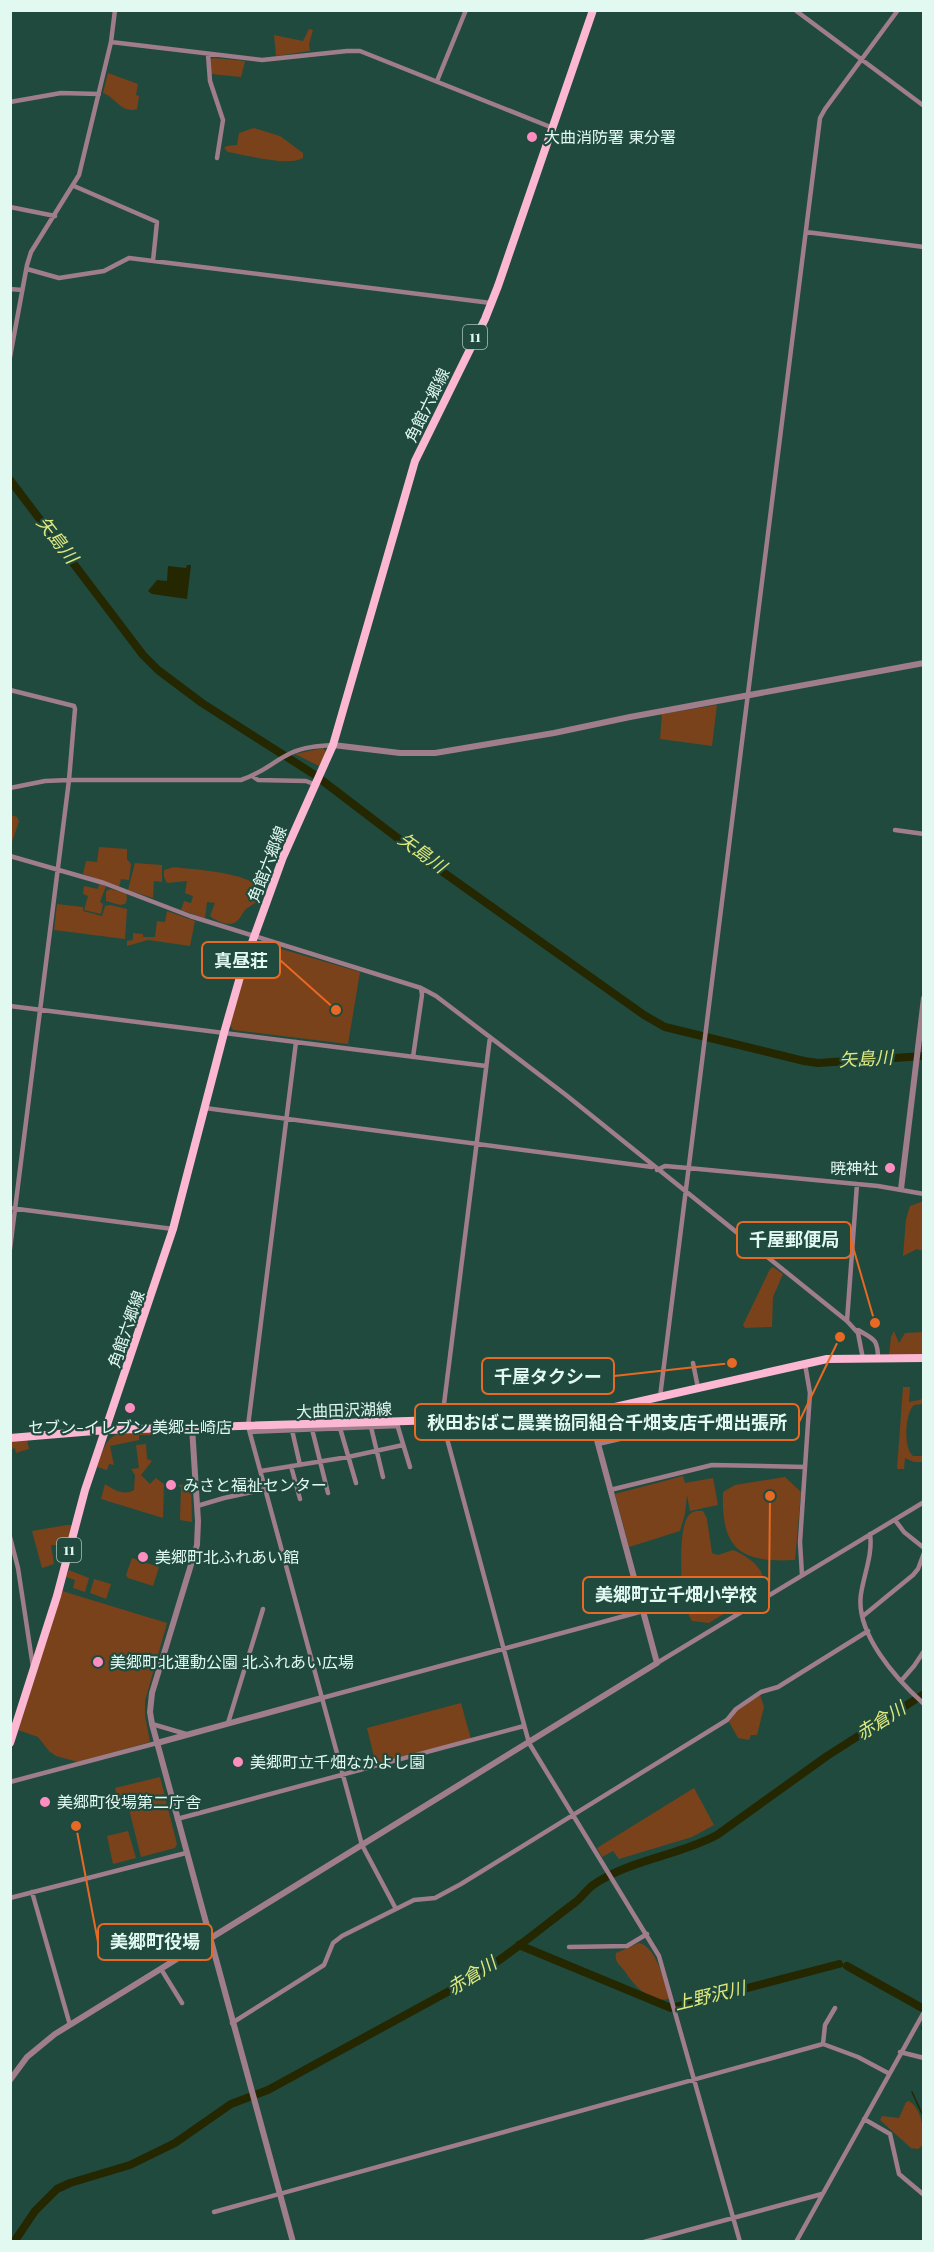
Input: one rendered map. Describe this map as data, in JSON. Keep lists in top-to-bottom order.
{
  "streets": {
    "main road": ["11", "角館六郷線", "大曲田沢湖線"]
  },
  "crossings": [
    ["角館六郷線", "大曲田沢湖線"]
  ],
  "water": ["矢島川", "赤倉川", "上野沢川"],
  "places": [
    "大曲消防署 東分署",
    "真昼荘",
    "暁神社",
    "千屋郵便局",
    "秋田おばこ農業協同組合千畑支店千畑出張所",
    "千屋タクシー",
    "セブン-イレブン 美郷土崎店",
    "みさと福祉センター",
    "美郷町立千畑小学校",
    "美郷町北ふれあい館",
    "美郷町北運動公園 北ふれあい広場",
    "美郷町立千畑なかよし園",
    "美郷町役場第二庁舎",
    "美郷町役場"
  ]
}
